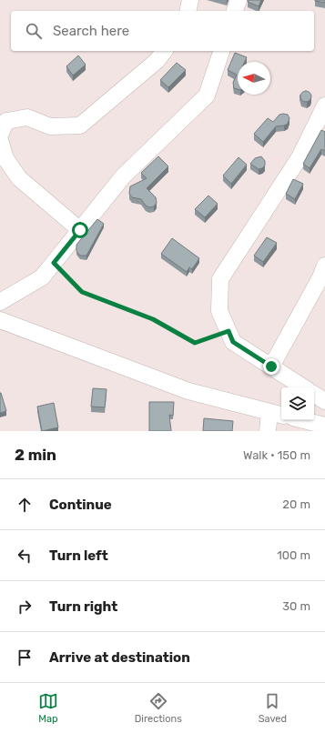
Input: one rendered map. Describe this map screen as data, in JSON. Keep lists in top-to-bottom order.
{
  "north": "left",
  "page": {
    "search": "Search here",
    "heading": ["2 min", "Walk · 150 m"],
    "list": [
      ["Continue", "20 m"],
      ["Turn left", "100 m"],
      ["Turn right", "30 m"],
      "Arrive at destination"
    ],
    "nav": ["Map", "Directions", "Saved"]
  }
}
